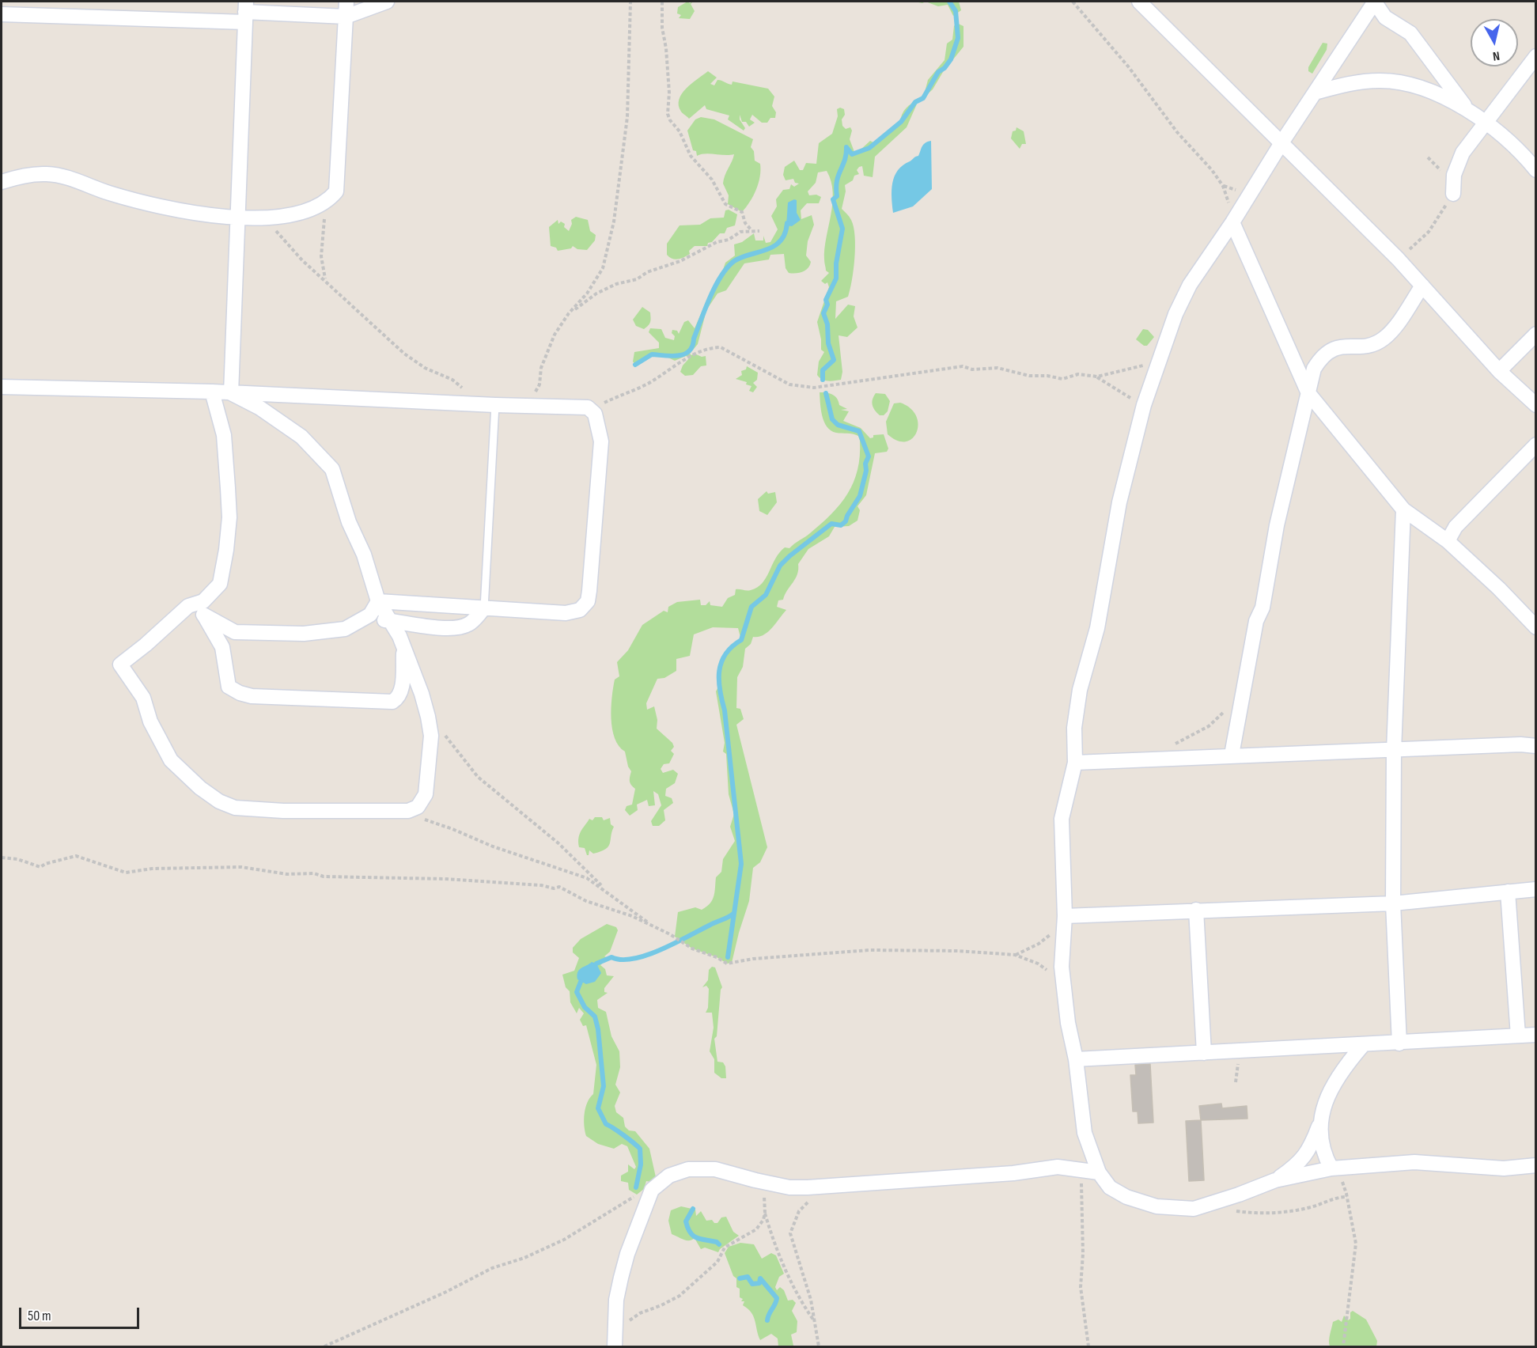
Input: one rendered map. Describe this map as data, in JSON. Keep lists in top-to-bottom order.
{
  "scale_bar": "50 m",
  "north": "bottom"
}
